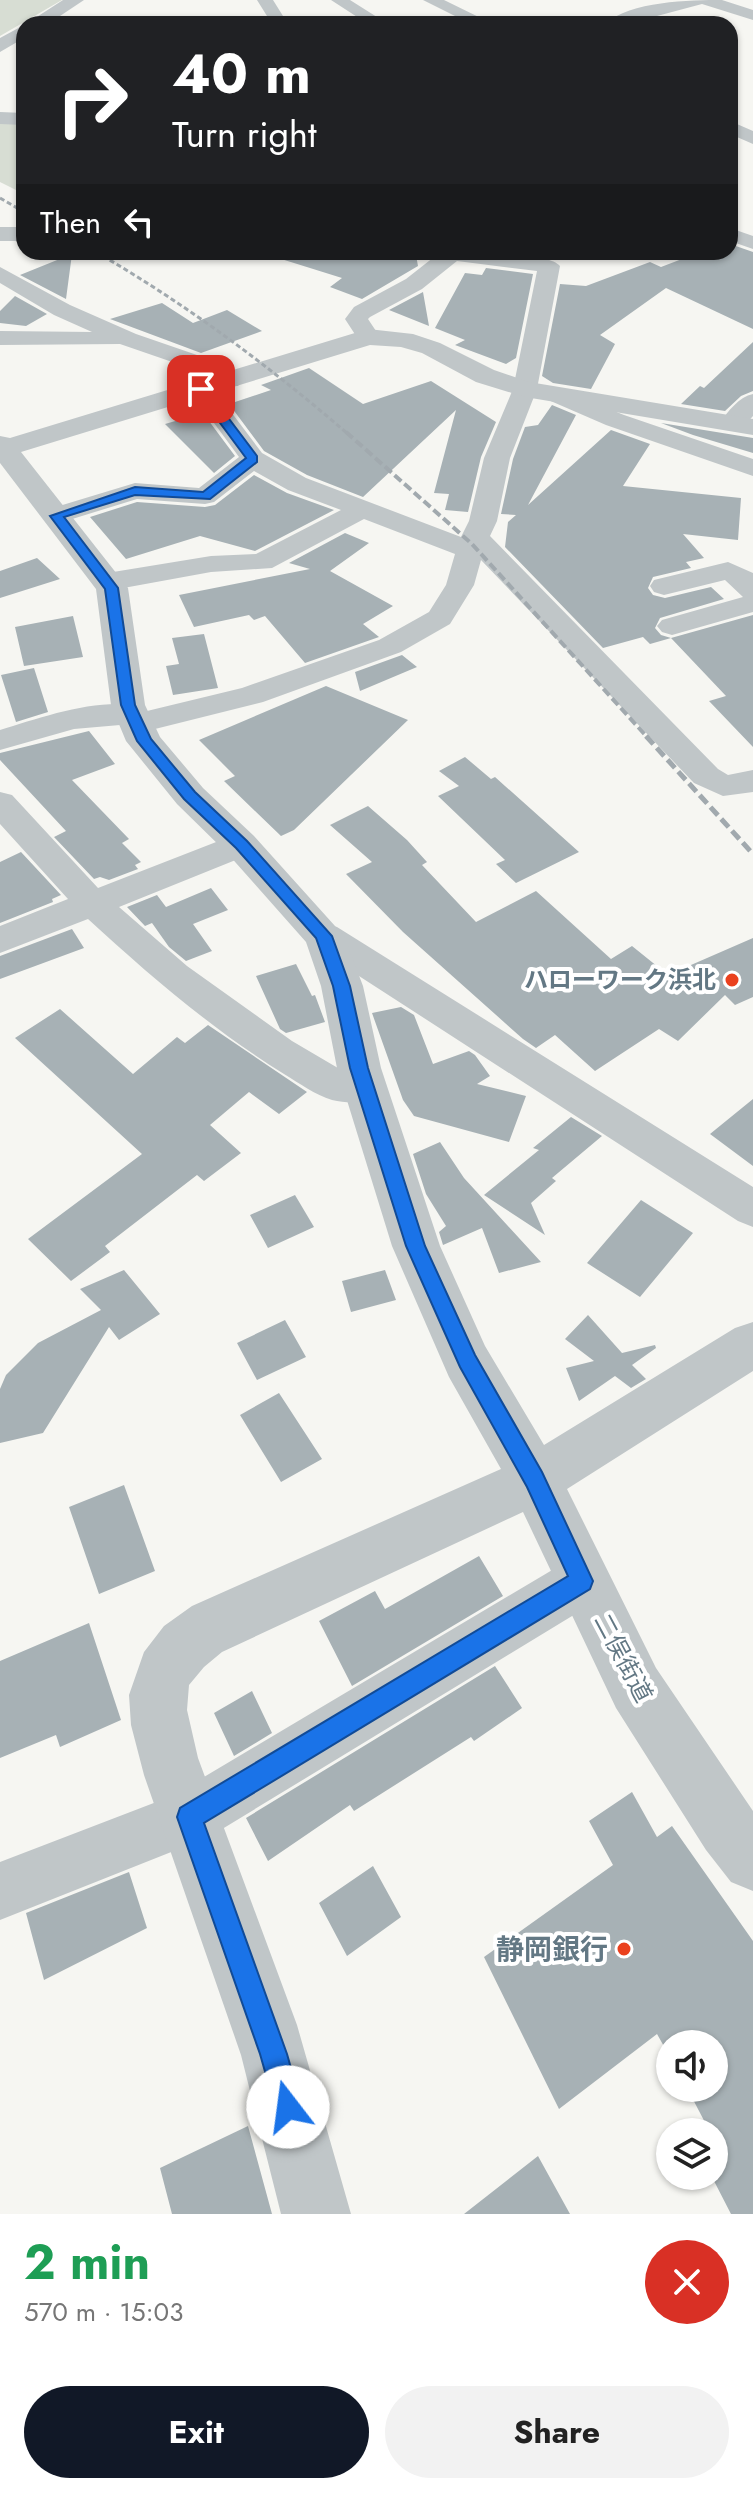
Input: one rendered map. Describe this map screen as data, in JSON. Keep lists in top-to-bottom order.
{
  "streets": {
    "street": ["二俣街道"]
  },
  "places": ["ハローワーク浜北", "静岡銀行"],
  "page": {
    "turn": ["40 m", "Turn right"],
    "then": "Then",
    "heading": ["2 min", "570 m · 15:03"],
    "buttons": ["Exit", "Share"]
  }
}
